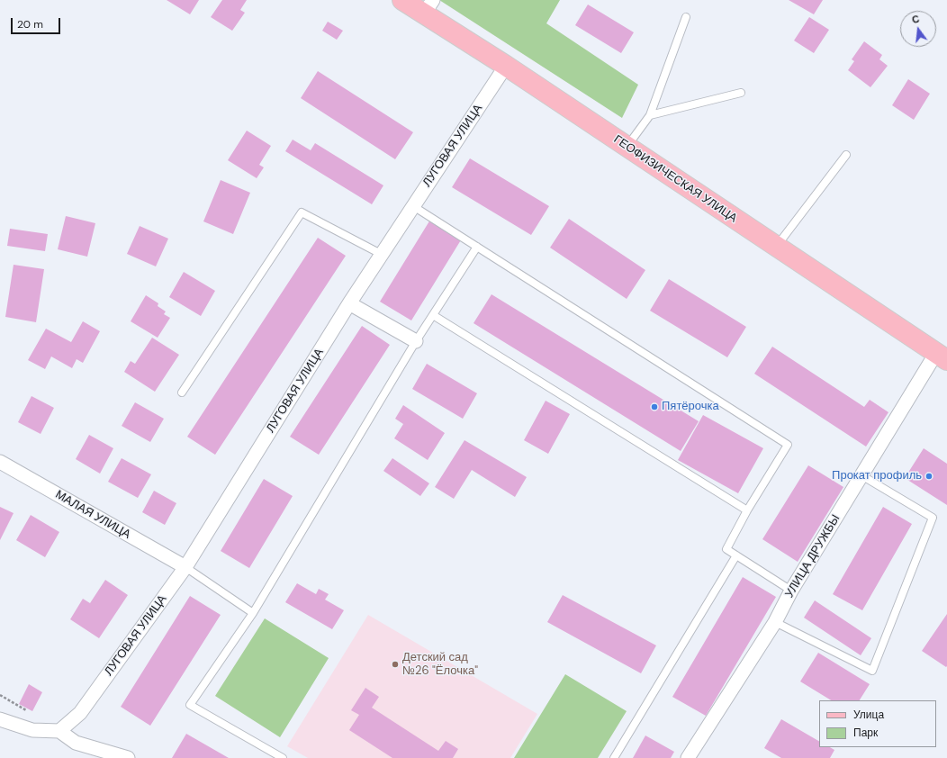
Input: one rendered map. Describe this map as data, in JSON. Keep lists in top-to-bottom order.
{
  "streets": {
    "main road": ["ГЕОФИЗИЧЕСКАЯ УЛИЦА"],
    "street": ["ЛУГОВАЯ УЛИЦА", "МАЛАЯ УЛИЦА", "УЛИЦА ДРУЖБЫ"]
  },
  "crossings": [
    ["ЛУГОВАЯ УЛИЦА", "ГЕОФИЗИЧЕСКАЯ УЛИЦА"],
    ["ЛУГОВАЯ УЛИЦА", "МАЛАЯ УЛИЦА"],
    ["ГЕОФИЗИЧЕСКАЯ УЛИЦА", "УЛИЦА ДРУЖБЫ"]
  ],
  "places": ["Пятёрочка", "Прокат профиль", "Детский сад №26 \"Ёлочка\""],
  "legend": ["Улица", "Парк"],
  "scale_bar": "20 m",
  "north": "top"
}
